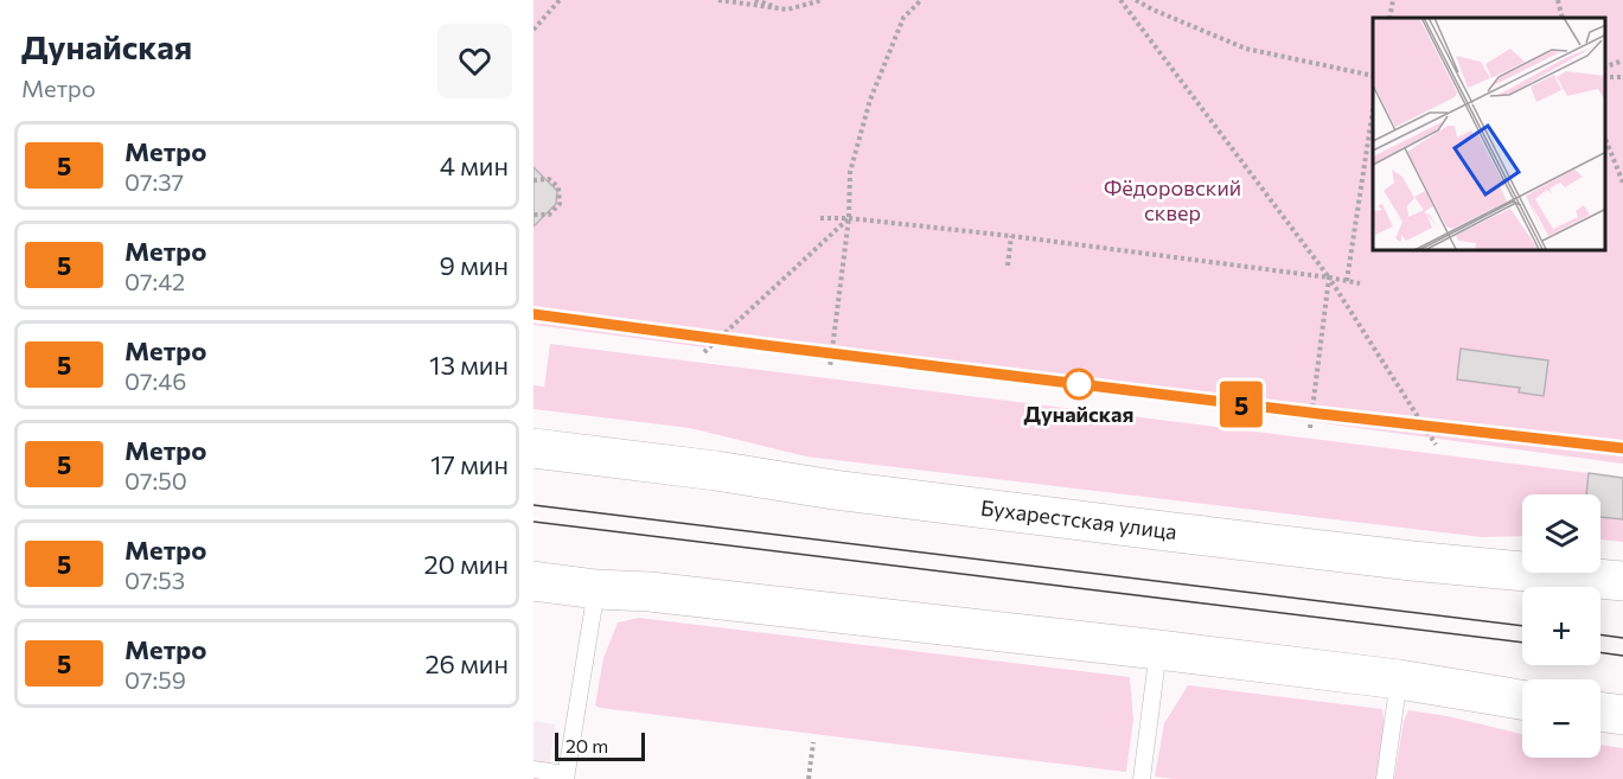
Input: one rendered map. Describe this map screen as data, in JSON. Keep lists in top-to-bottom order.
{
  "streets": {
    "street": ["Бухарестская улица"]
  },
  "parks": ["Фёдоровский сквер"],
  "places": ["Дунайская"],
  "lines": ["metro line 5"],
  "scale_bar": "20 m",
  "page": {
    "heading": ["Дунайская", "Метро"],
    "on_map": "5",
    "list": [
      {
        "mark": "5",
        "name": "Метро",
        "note": "07:37",
        "value": "4 мин"
      },
      {
        "mark": "5",
        "name": "Метро",
        "note": "07:42",
        "value": "9 мин"
      },
      {
        "mark": "5",
        "name": "Метро",
        "note": "07:46",
        "value": "13 мин"
      },
      {
        "mark": "5",
        "name": "Метро",
        "note": "07:50",
        "value": "17 мин"
      },
      {
        "mark": "5",
        "name": "Метро",
        "note": "07:53",
        "value": "20 мин"
      },
      {
        "mark": "5",
        "name": "Метро",
        "note": "07:59",
        "value": "26 мин"
      }
    ],
    "map_buttons": ["+", "−"],
    "scale": "20 m"
  }
}
